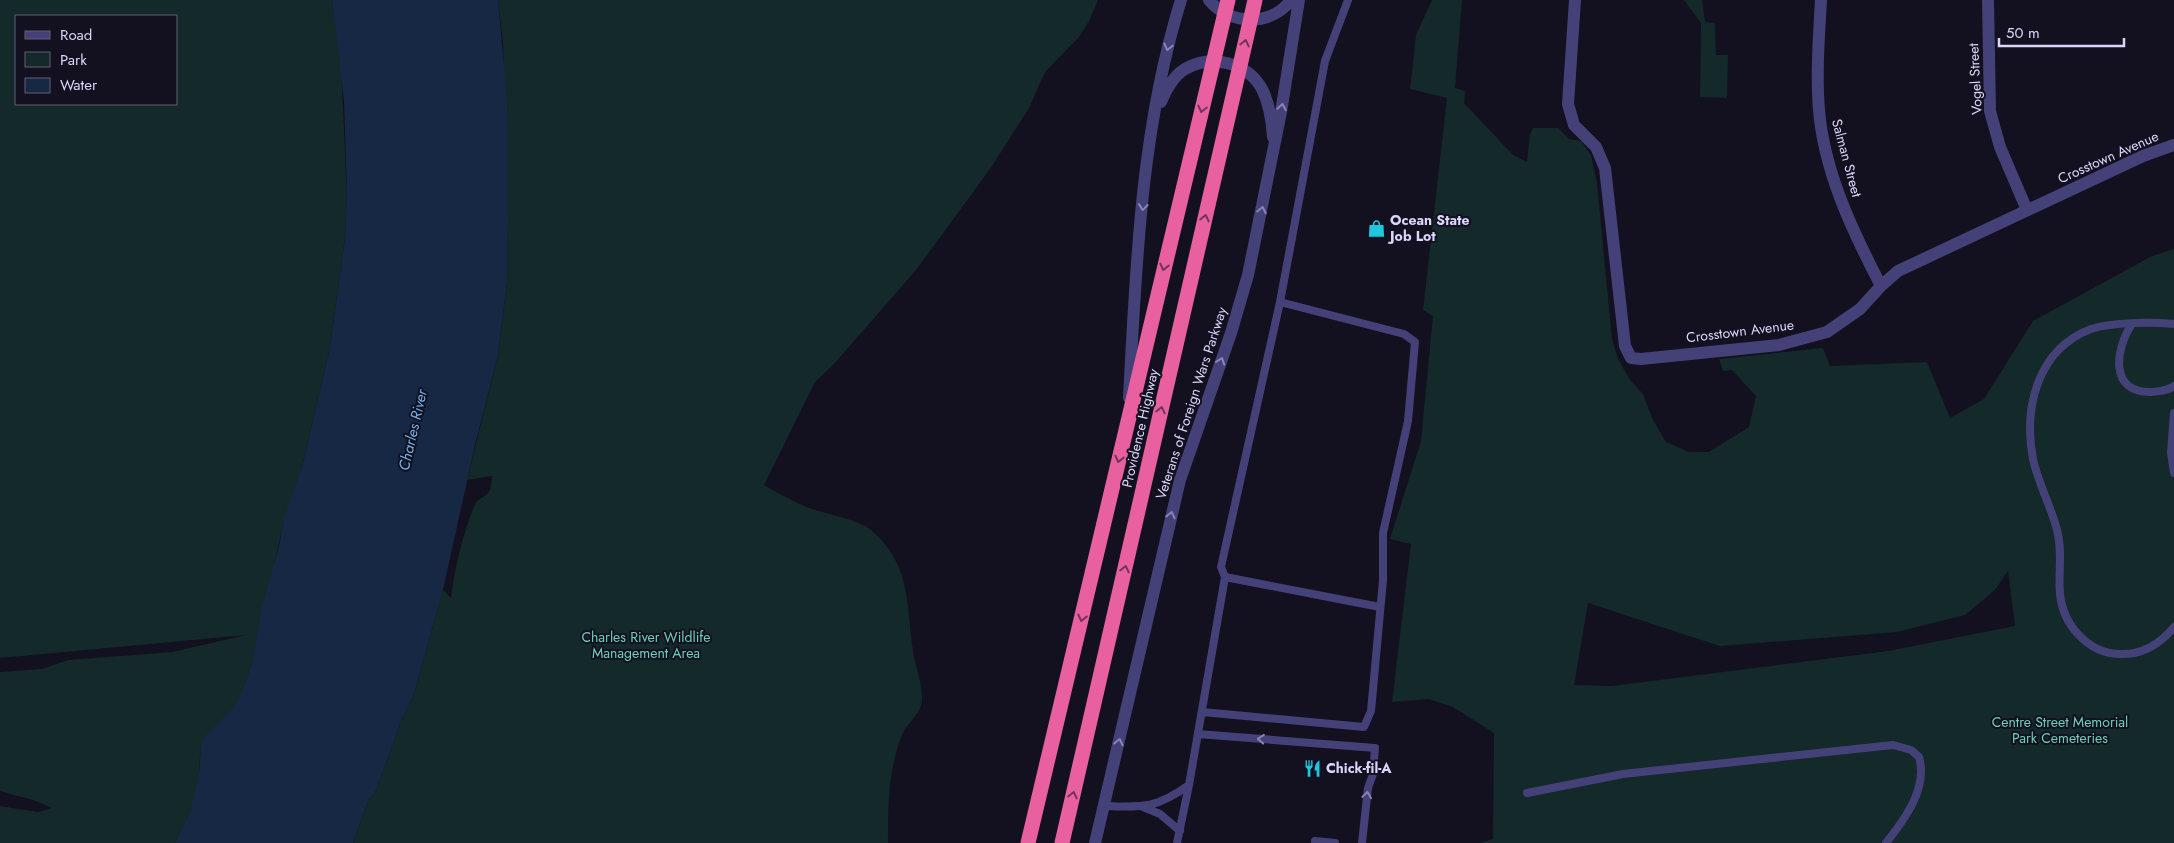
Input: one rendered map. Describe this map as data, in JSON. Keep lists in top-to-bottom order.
{
  "streets": {
    "highway": ["Providence Highway"],
    "street": [
      "Vogel Street",
      "Crosstown Avenue",
      "Salman Street",
      "Veterans of Foreign Wars Parkway"
    ]
  },
  "crossings": [
    ["Vogel Street", "Crosstown Avenue"],
    ["Crosstown Avenue", "Salman Street"]
  ],
  "one_way": ["Veterans of Foreign Wars Parkway"],
  "water": ["Charles River"],
  "parks": ["Charles River Wildlife Management Area", "Centre Street Memorial Park Cemeteries"],
  "places": {
    "shop": ["Ocean State Job Lot"],
    "restaurant": ["Chick-fil-A"]
  },
  "legend": ["Road", "Park", "Water"],
  "scale_bar": "50 m"
}
